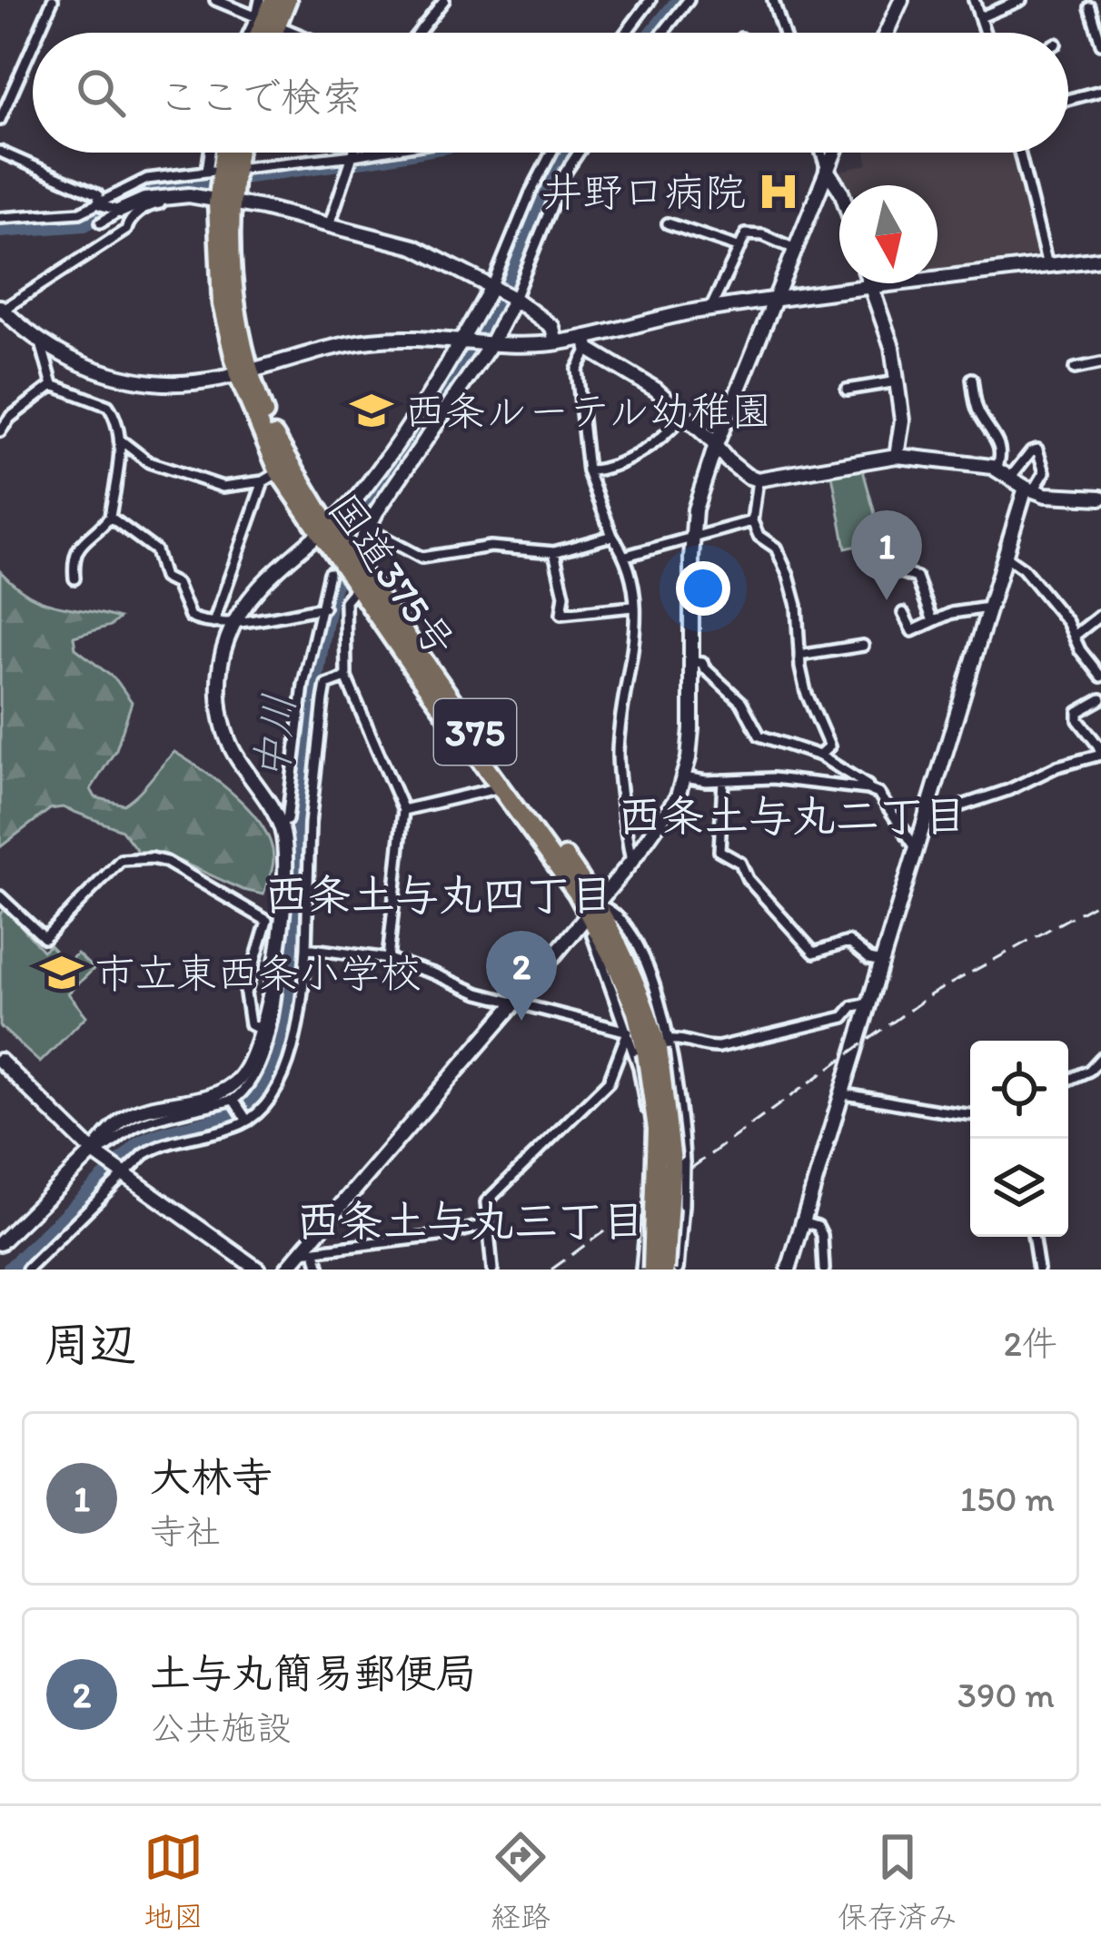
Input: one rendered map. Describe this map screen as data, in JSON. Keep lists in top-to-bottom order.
{
  "streets": {
    "highway": ["国道375号", "375"]
  },
  "districts": ["西条土与丸二丁目", "西条土与丸四丁目", "西条土与丸三丁目"],
  "water": ["中川"],
  "places": {
    "hospital": ["井野口病院"],
    "school or university": ["西条ルーテル幼稚園", "市立東西条小学校"]
  },
  "north": "bottom",
  "page": {
    "search": "ここで検索",
    "pins": ["1", "2"],
    "heading": ["周辺", "2件"],
    "list": [
      {
        "mark": "1",
        "name": "大林寺",
        "note": "寺社",
        "value": "150 m"
      },
      {
        "mark": "2",
        "name": "土与丸簡易郵便局",
        "note": "公共施設",
        "value": "390 m"
      }
    ],
    "nav": ["地図", "経路", "保存済み"]
  }
}
